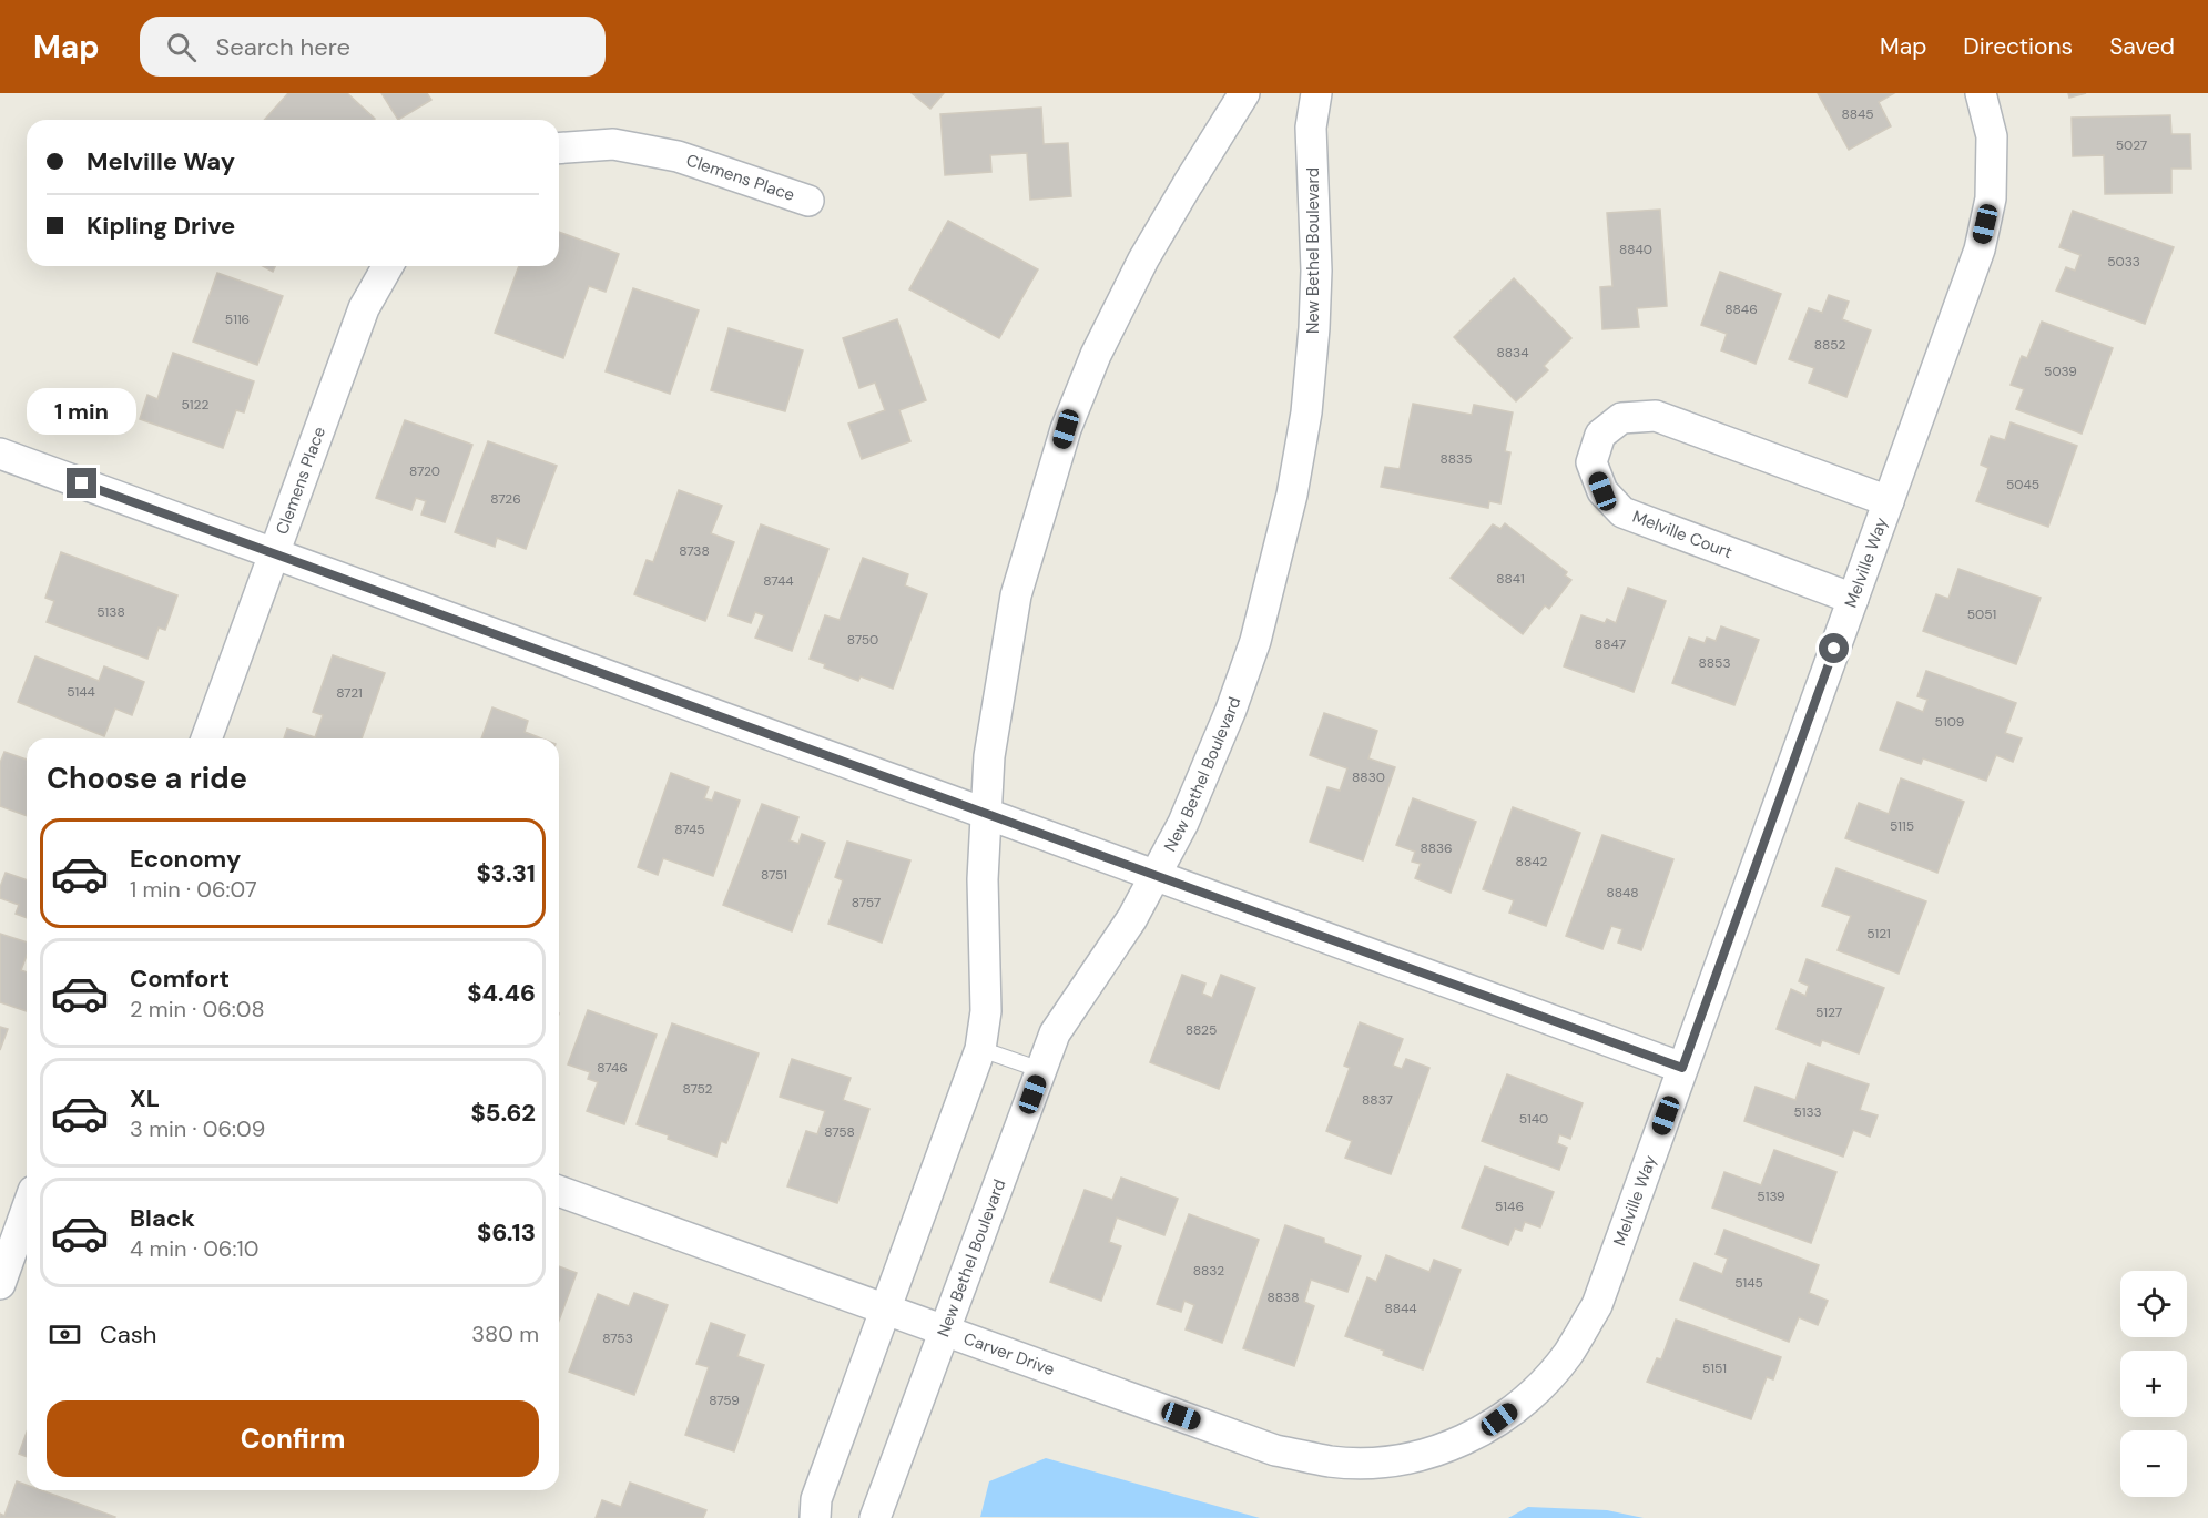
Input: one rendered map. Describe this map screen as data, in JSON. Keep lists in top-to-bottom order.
{
  "streets": {
    "street": [
      "Clemens Place",
      "New Bethel Boulevard",
      "Melville Court",
      "Melville Way",
      "Carver Drive"
    ]
  },
  "crossings": [
    ["New Bethel Boulevard", "Carver Drive"],
    ["Melville Court", "Melville Way"],
    ["Melville Way", "Carver Drive"]
  ],
  "house_numbers": [
    "8845",
    "5027",
    "8840",
    "5033",
    "8846",
    "5116",
    "8852",
    "8834",
    "5039",
    "5122",
    "8835",
    "8720",
    "5045",
    "8726",
    "8738",
    "8841",
    "8744",
    "5138",
    "5051",
    "8750",
    "8847",
    "8853",
    "5144",
    "8721",
    "5109",
    "8830",
    "5115",
    "8745",
    "8836",
    "8842",
    "8751",
    "8848",
    "8757",
    "5121",
    "5127",
    "8825",
    "8746",
    "8752",
    "8837",
    "5133",
    "5140",
    "8758",
    "5139",
    "5146",
    "8832",
    "5145",
    "8838",
    "8844",
    "8753",
    "5151",
    "8759"
  ],
  "page": {
    "header": "Map",
    "search": "Search here",
    "nav": ["Map", "Directions", "Saved"],
    "banner": ["Melville Way", "Kipling Drive"],
    "bubble": "1 min",
    "heading": "Choose a ride",
    "list": [
      {
        "name": "Economy",
        "note": "1 min · 06:07",
        "value": "$3.31"
      },
      {
        "name": "Comfort",
        "note": "2 min · 06:08",
        "value": "$4.46"
      },
      {
        "name": "XL",
        "note": "3 min · 06:09",
        "value": "$5.62"
      },
      {
        "name": "Black",
        "note": "4 min · 06:10",
        "value": "$6.13"
      }
    ],
    "map_buttons": ["+", "−"],
    "pay": ["Cash", "380 m"],
    "buttons": "Confirm"
  }
}
